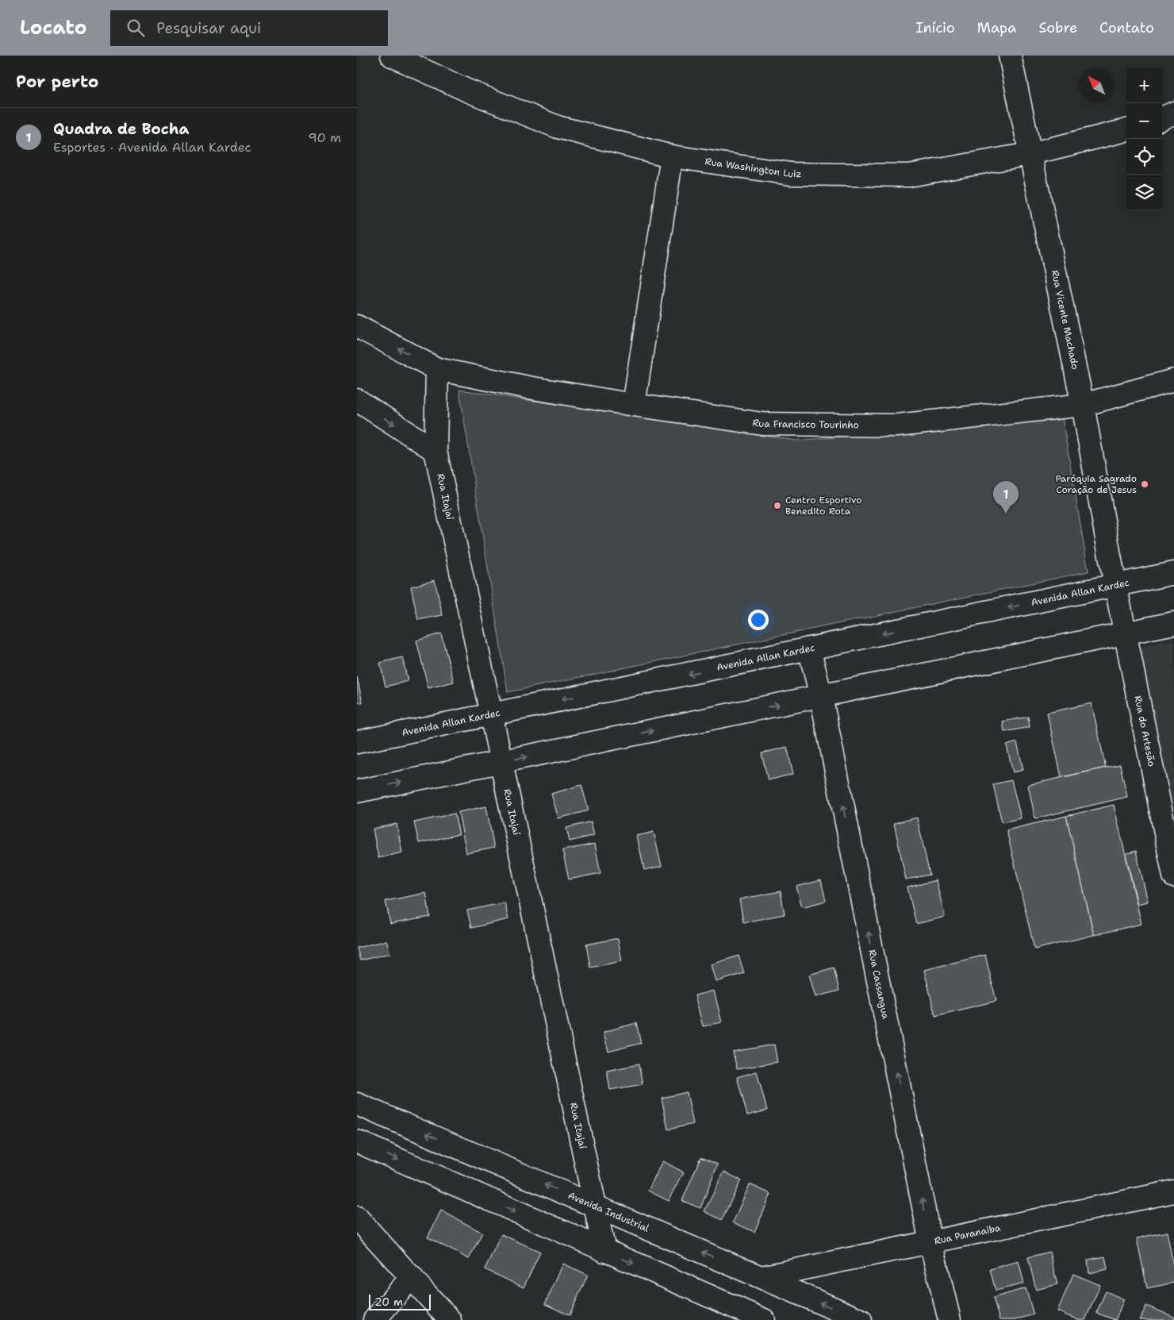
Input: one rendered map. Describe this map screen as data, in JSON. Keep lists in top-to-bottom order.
{
  "streets": {
    "street": [
      "Rua Washington Luiz",
      "Rua Vicente Machado",
      "Rua Francisco Tourinho",
      "Rua Itajaí",
      "Avenida Allan Kardec",
      "Rua do Artesão",
      "Rua Cassangua",
      "Avenida Industrial",
      "Rua Paranaiba"
    ]
  },
  "crossings": [
    ["Rua Washington Luiz", "Rua Vicente Machado"],
    ["Rua Vicente Machado", "Rua Francisco Tourinho"],
    ["Rua Vicente Machado", "Avenida Allan Kardec"],
    ["Rua Vicente Machado", "Rua do Artesão"],
    ["Rua Francisco Tourinho", "Rua Itajaí"],
    ["Rua Itajaí", "Avenida Allan Kardec"],
    ["Rua Itajaí", "Avenida Industrial"],
    ["Avenida Allan Kardec", "Rua do Artesão"],
    ["Avenida Allan Kardec", "Rua Cassangua"],
    ["Rua Cassangua", "Rua Paranaiba"],
    ["Avenida Industrial", "Rua Paranaiba"]
  ],
  "one_way": ["Rua Cassangua"],
  "places": ["Paróquia Sagrado Coração de Jesus", "Centro Esportivo Benedito Rota"],
  "scale_bar": "20 m",
  "north": "top left",
  "page": {
    "header": "Locato",
    "search": "Pesquisar aqui",
    "nav": [
      "Início",
      "Mapa",
      "Sobre",
      "Contato"
    ],
    "heading": "Por perto",
    "map_buttons": ["+", "−"],
    "list": [
      {
        "mark": "1",
        "name": "Quadra de Bocha",
        "note": "Esportes · Avenida Allan Kardec",
        "value": "90 m"
      }
    ],
    "pins": "1",
    "scale": "20 m"
  }
}
